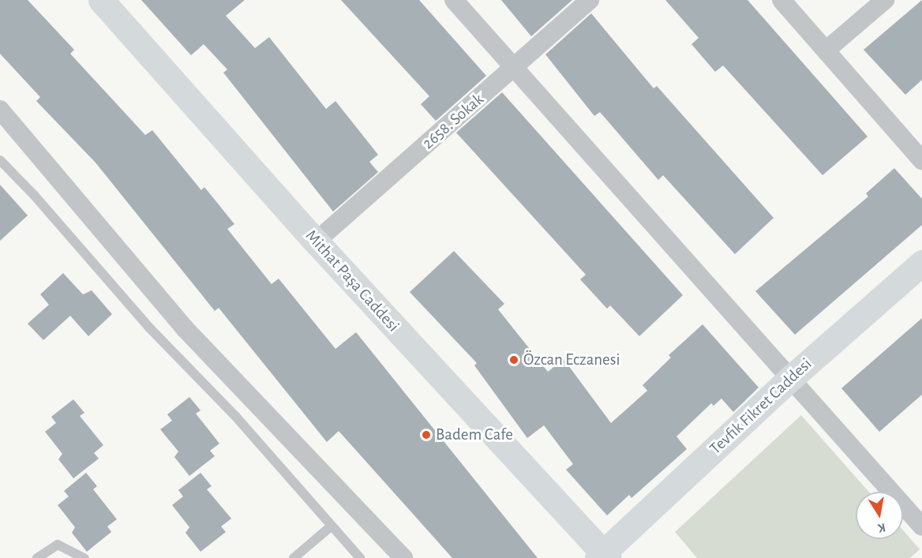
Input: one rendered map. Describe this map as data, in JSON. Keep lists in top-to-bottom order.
{
  "streets": {
    "street": ["2658. Sokak", "Mithat Paşa Caddesi", "Tevfik Fikret Caddesi"]
  },
  "crossings": [
    ["2658. Sokak", "Mithat Paşa Caddesi"],
    ["Mithat Paşa Caddesi", "Tevfik Fikret Caddesi"]
  ],
  "places": ["Özcan Eczanesi", "Badem Cafe"],
  "north": "bottom"
}
